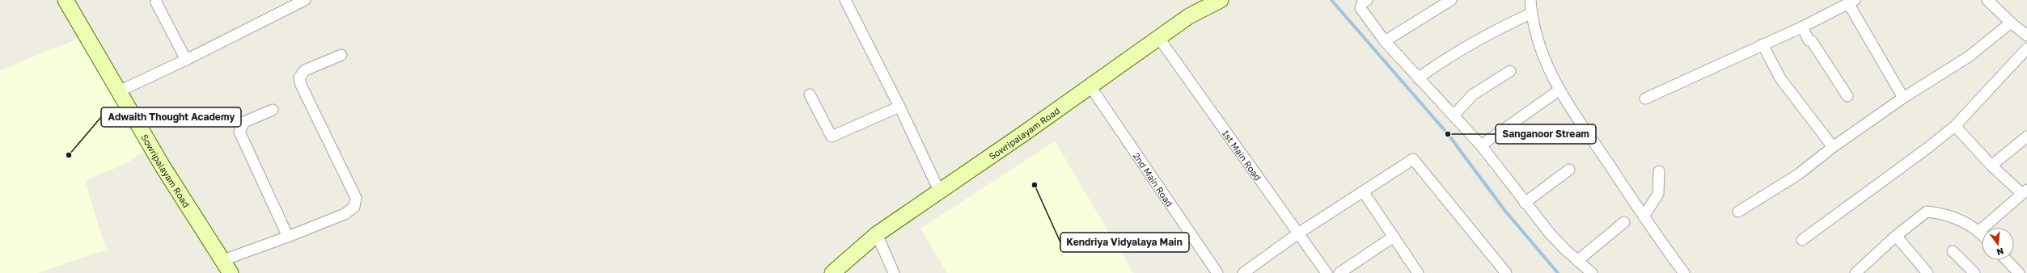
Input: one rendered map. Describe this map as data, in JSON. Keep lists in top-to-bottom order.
{
  "streets": {
    "street": ["Sowripalayam Road", "1st Main Road", "2nd Main Road"]
  },
  "crossings": [
    ["Sowripalayam Road", "1st Main Road"],
    ["Sowripalayam Road", "2nd Main Road"]
  ],
  "places": ["Sanganoor Stream", "Adwaith Thought Academy", "Kendriya Vidyalaya Main"],
  "north": "bottom"
}
